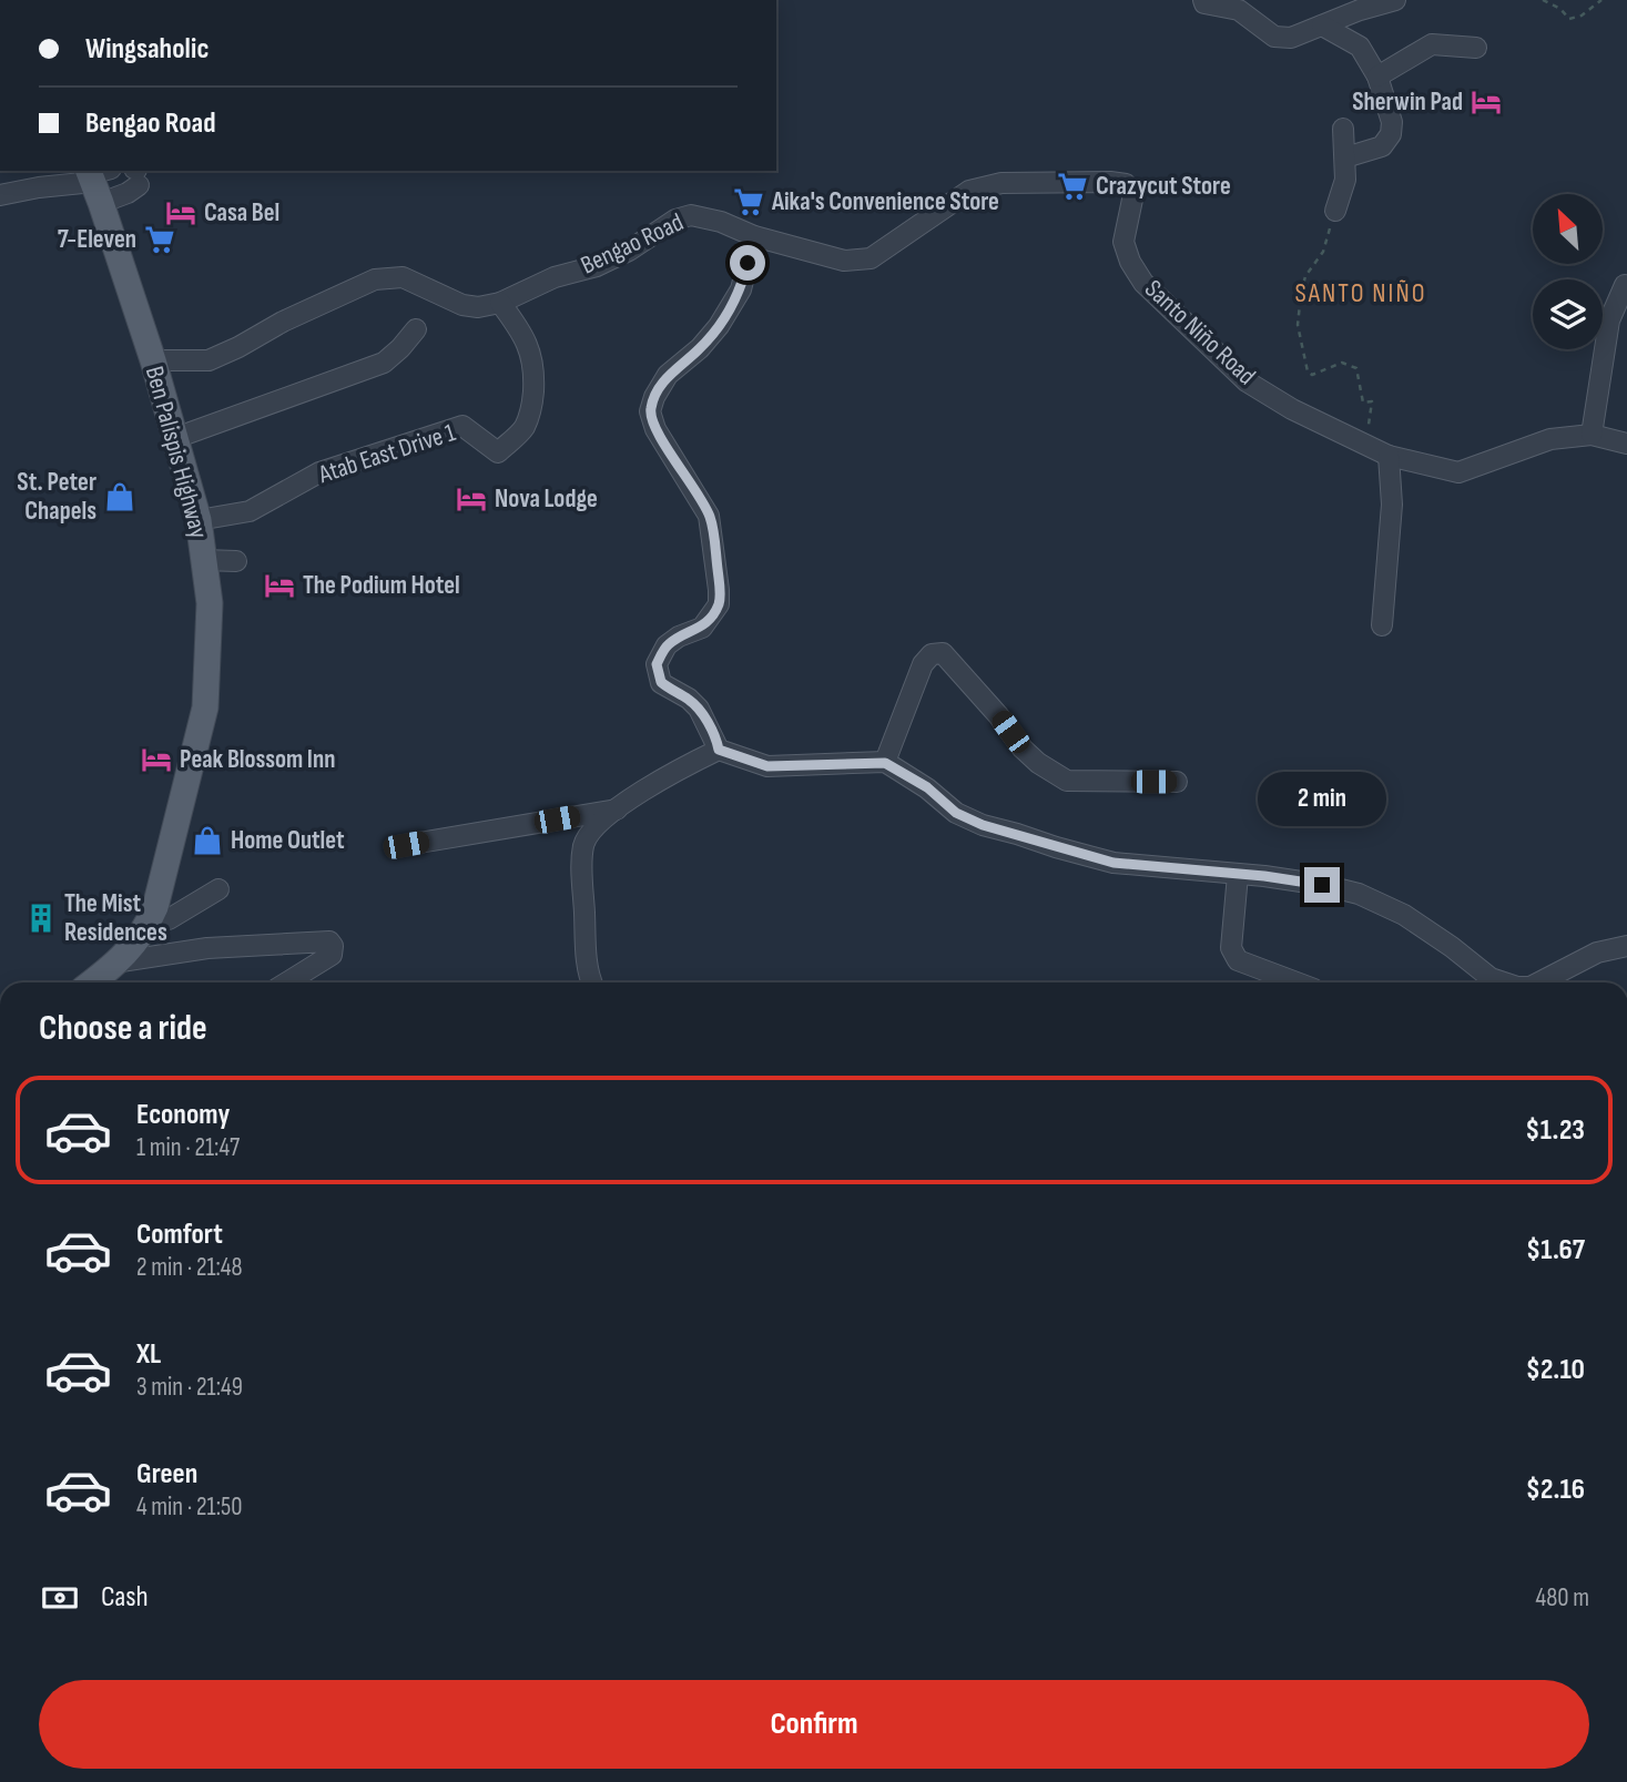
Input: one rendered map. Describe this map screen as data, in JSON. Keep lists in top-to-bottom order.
{
  "streets": {
    "main road": ["Ben Palispis Highway"],
    "street": ["Bengao Road", "Santo Niño Road", "Atab East Drive 1"]
  },
  "crossings": [
    ["Bengao Road", "Santo Niño Road"],
    ["Bengao Road", "Ben Palispis Highway"],
    ["Bengao Road", "Atab East Drive 1"],
    ["Ben Palispis Highway", "Atab East Drive 1"]
  ],
  "districts": ["SANTO NIÑO"],
  "places": {
    "hotel": [
      "Sherwin Pad",
      "Casa Bel",
      "Nova Lodge",
      "The Podium Hotel",
      "Peak Blossom Inn"
    ],
    "supermarket": ["Crazycut Store", "Aika's Convenience Store", "7-Eleven"],
    "shop": ["St. Peter Chapels", "Home Outlet"],
    "building": ["The Mist Residences"]
  },
  "north": "top left",
  "page": {
    "banner": ["Wingsaholic", "Bengao Road"],
    "bubble": "2 min",
    "heading": "Choose a ride",
    "list": [
      {
        "name": "Economy",
        "note": "1 min · 21:47",
        "value": "$1.23"
      },
      {
        "name": "Comfort",
        "note": "2 min · 21:48",
        "value": "$1.67"
      },
      {
        "name": "XL",
        "note": "3 min · 21:49",
        "value": "$2.10"
      },
      {
        "name": "Green",
        "note": "4 min · 21:50",
        "value": "$2.16"
      }
    ],
    "pay": ["Cash", "480 m"],
    "buttons": "Confirm"
  }
}
